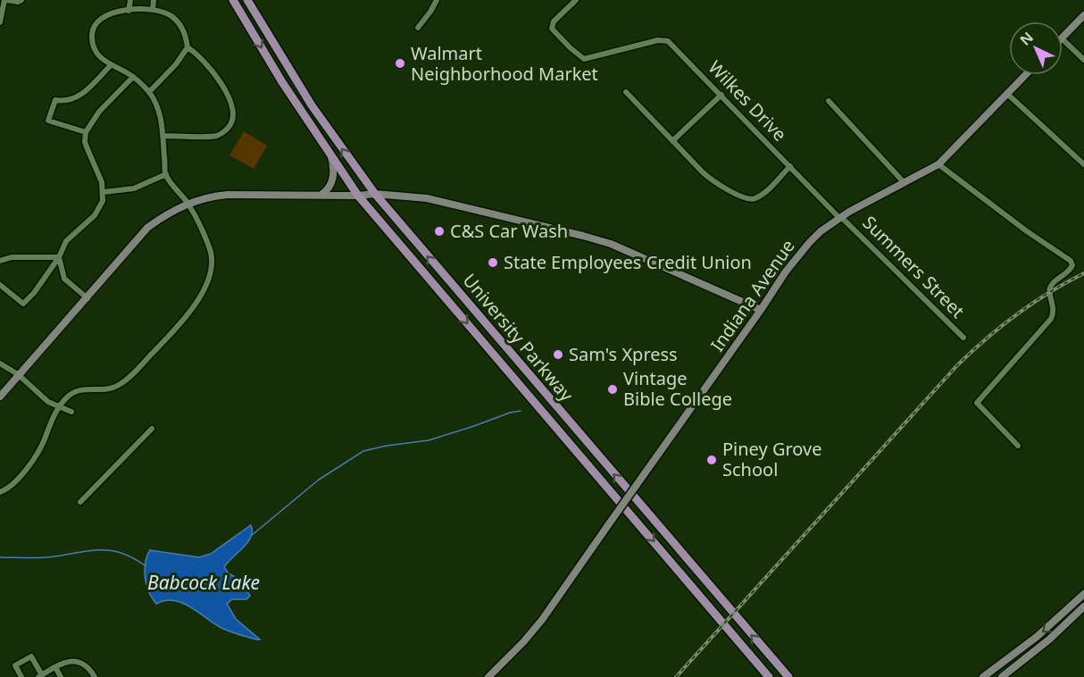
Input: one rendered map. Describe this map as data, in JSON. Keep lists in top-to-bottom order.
{
  "streets": {
    "main road": ["Indiana Avenue", "University Parkway"],
    "street": ["Wilkes Drive", "Summers Street"]
  },
  "crossings": [
    ["Wilkes Drive", "Summers Street"],
    ["Wilkes Drive", "Indiana Avenue"],
    ["Summers Street", "Indiana Avenue"]
  ],
  "water": ["Babcock Lake"],
  "places": [
    "Walmart Neighborhood Market",
    "C&S Car Wash",
    "State Employees Credit Union",
    "Sam's Xpress",
    "Vintage Bible College",
    "Piney Grove School"
  ],
  "north": "top left"
}
